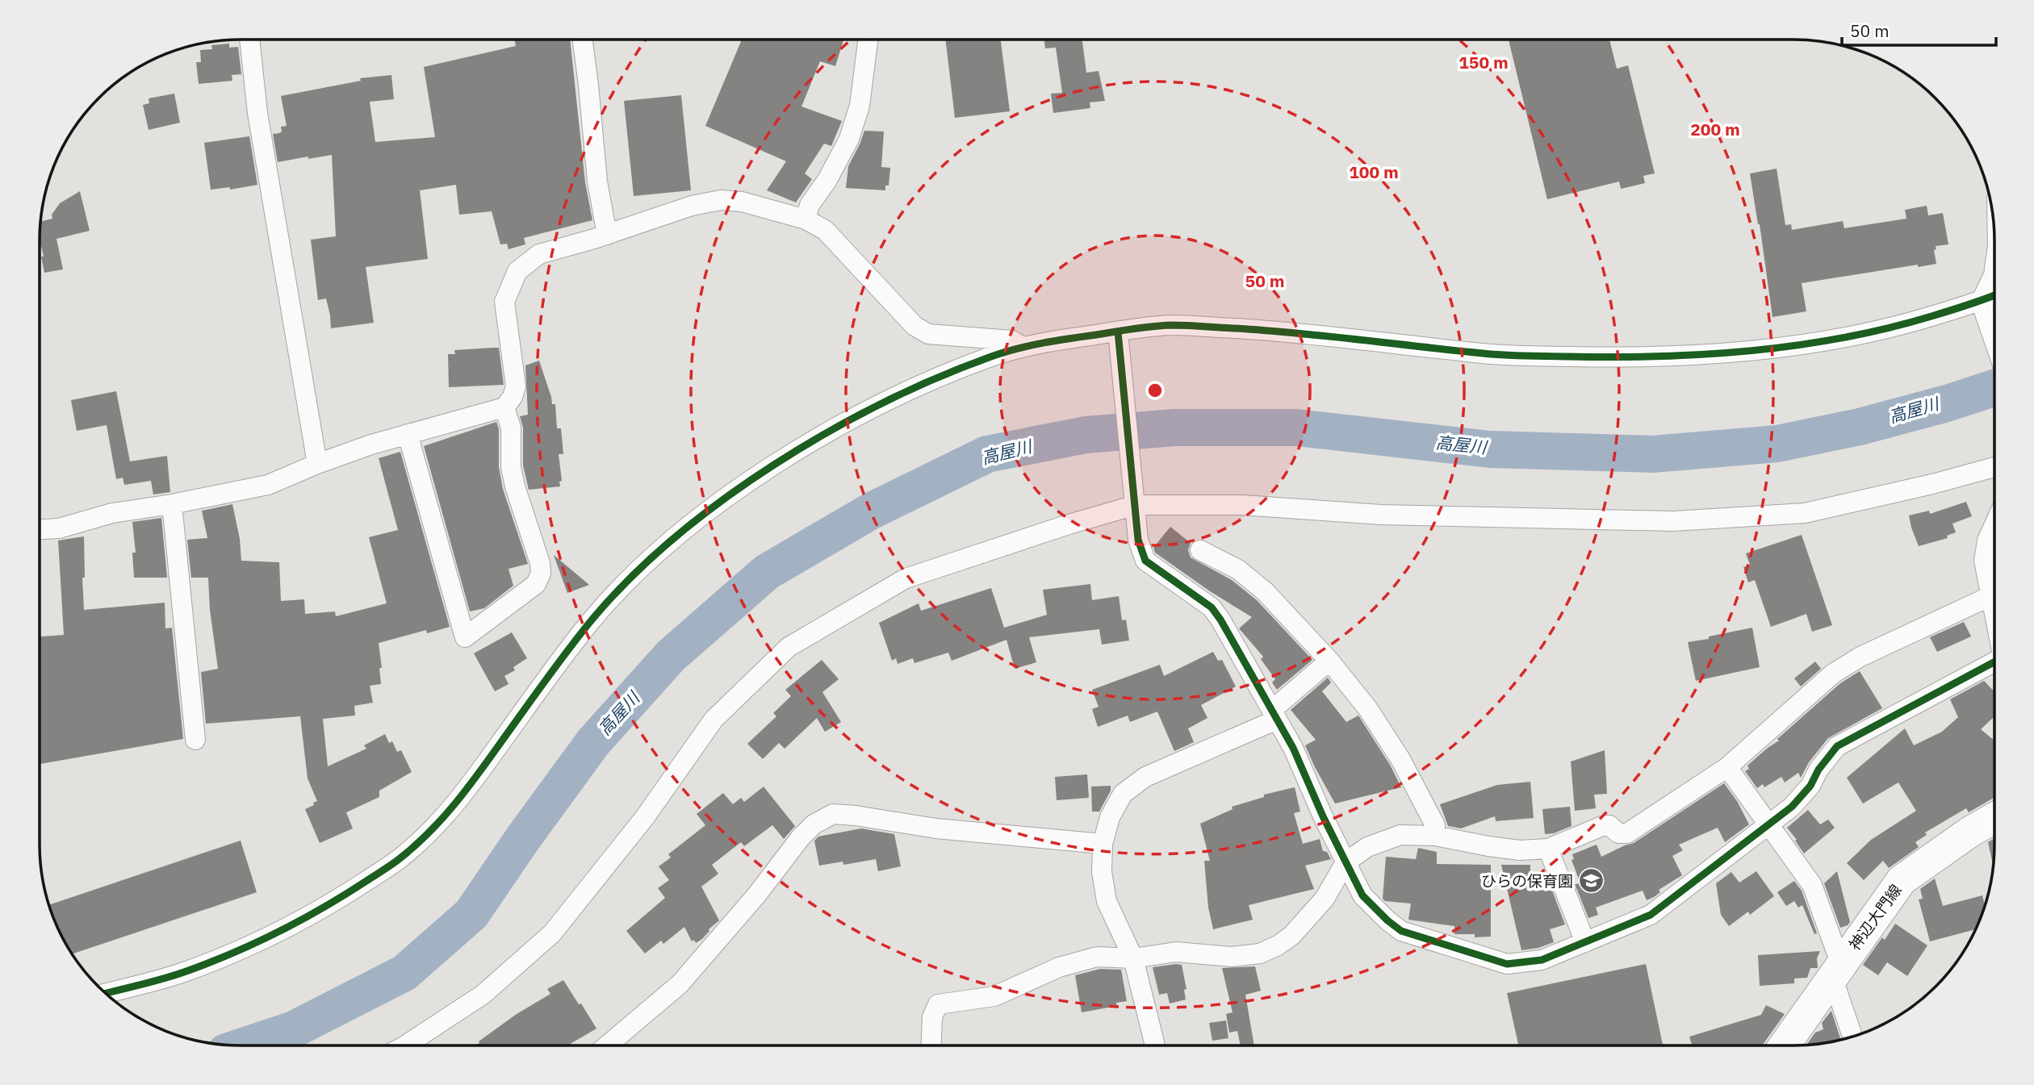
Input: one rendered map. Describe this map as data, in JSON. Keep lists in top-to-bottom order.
{
  "streets": {
    "main road": ["神辺大門線"]
  },
  "water": ["高屋川"],
  "places": {
    "school or university": ["ひらの保育園"]
  },
  "scale_bar": "50 m",
  "rings": [
    "150 m",
    "200 m",
    "100 m",
    "50 m"
  ]
}
